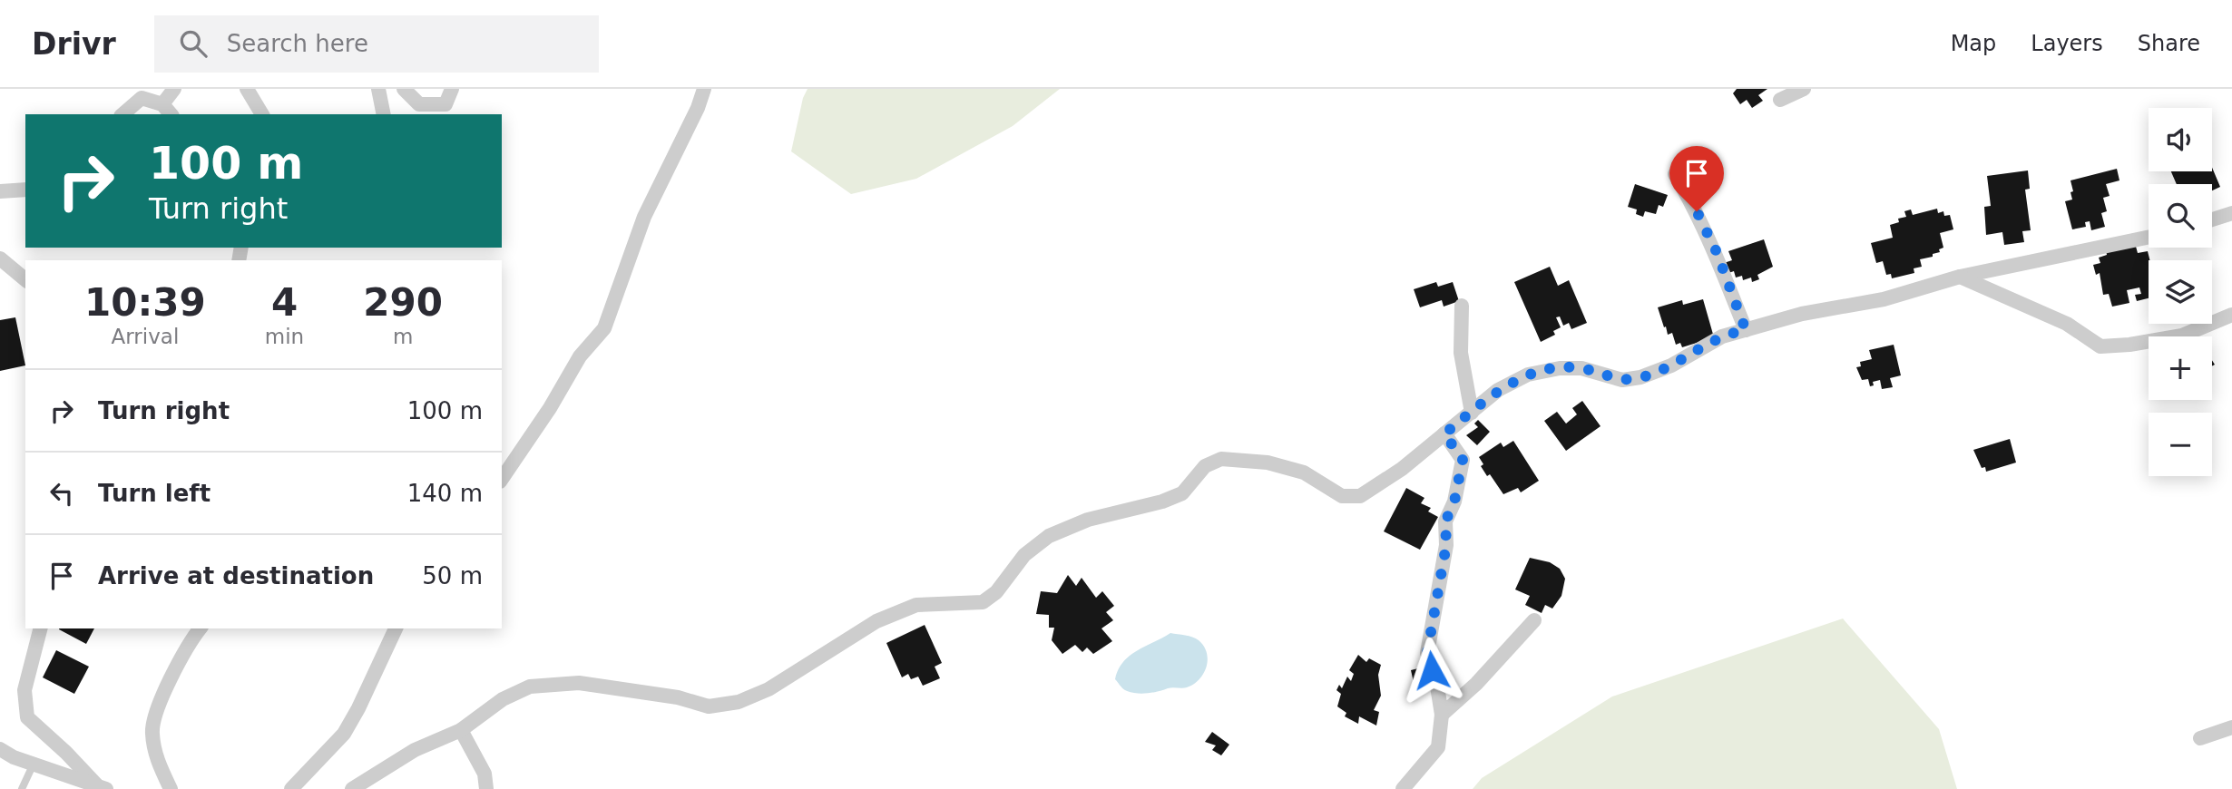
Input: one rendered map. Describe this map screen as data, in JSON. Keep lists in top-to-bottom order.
{
  "page": {
    "header": "Drivr",
    "search": "Search here",
    "nav": ["Map", "Layers", "Share"],
    "map_buttons": ["+", "−"],
    "turn": ["100 m", "Turn right"],
    "eta": [
      "10:39",
      "Arrival",
      "4",
      "min",
      "290",
      "m"
    ],
    "list": [
      {
        "name": "Turn right",
        "value": "100 m"
      },
      {
        "name": "Turn left",
        "value": "140 m"
      },
      {
        "name": "Arrive at destination",
        "value": "50 m"
      }
    ]
  }
}
